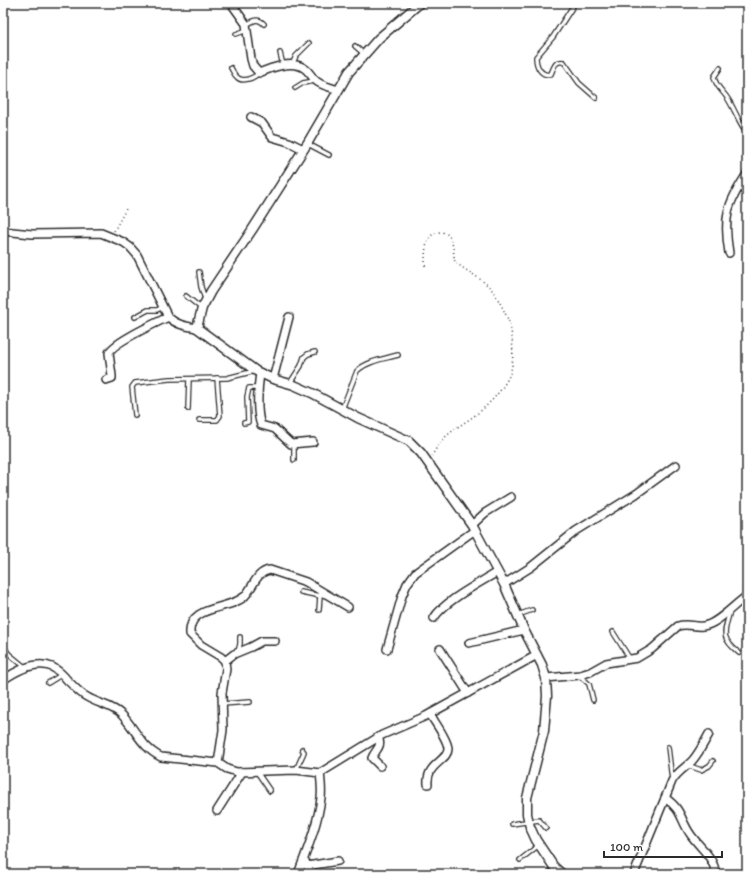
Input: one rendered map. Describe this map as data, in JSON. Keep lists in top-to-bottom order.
{
  "scale_bar": "100 m"
}
